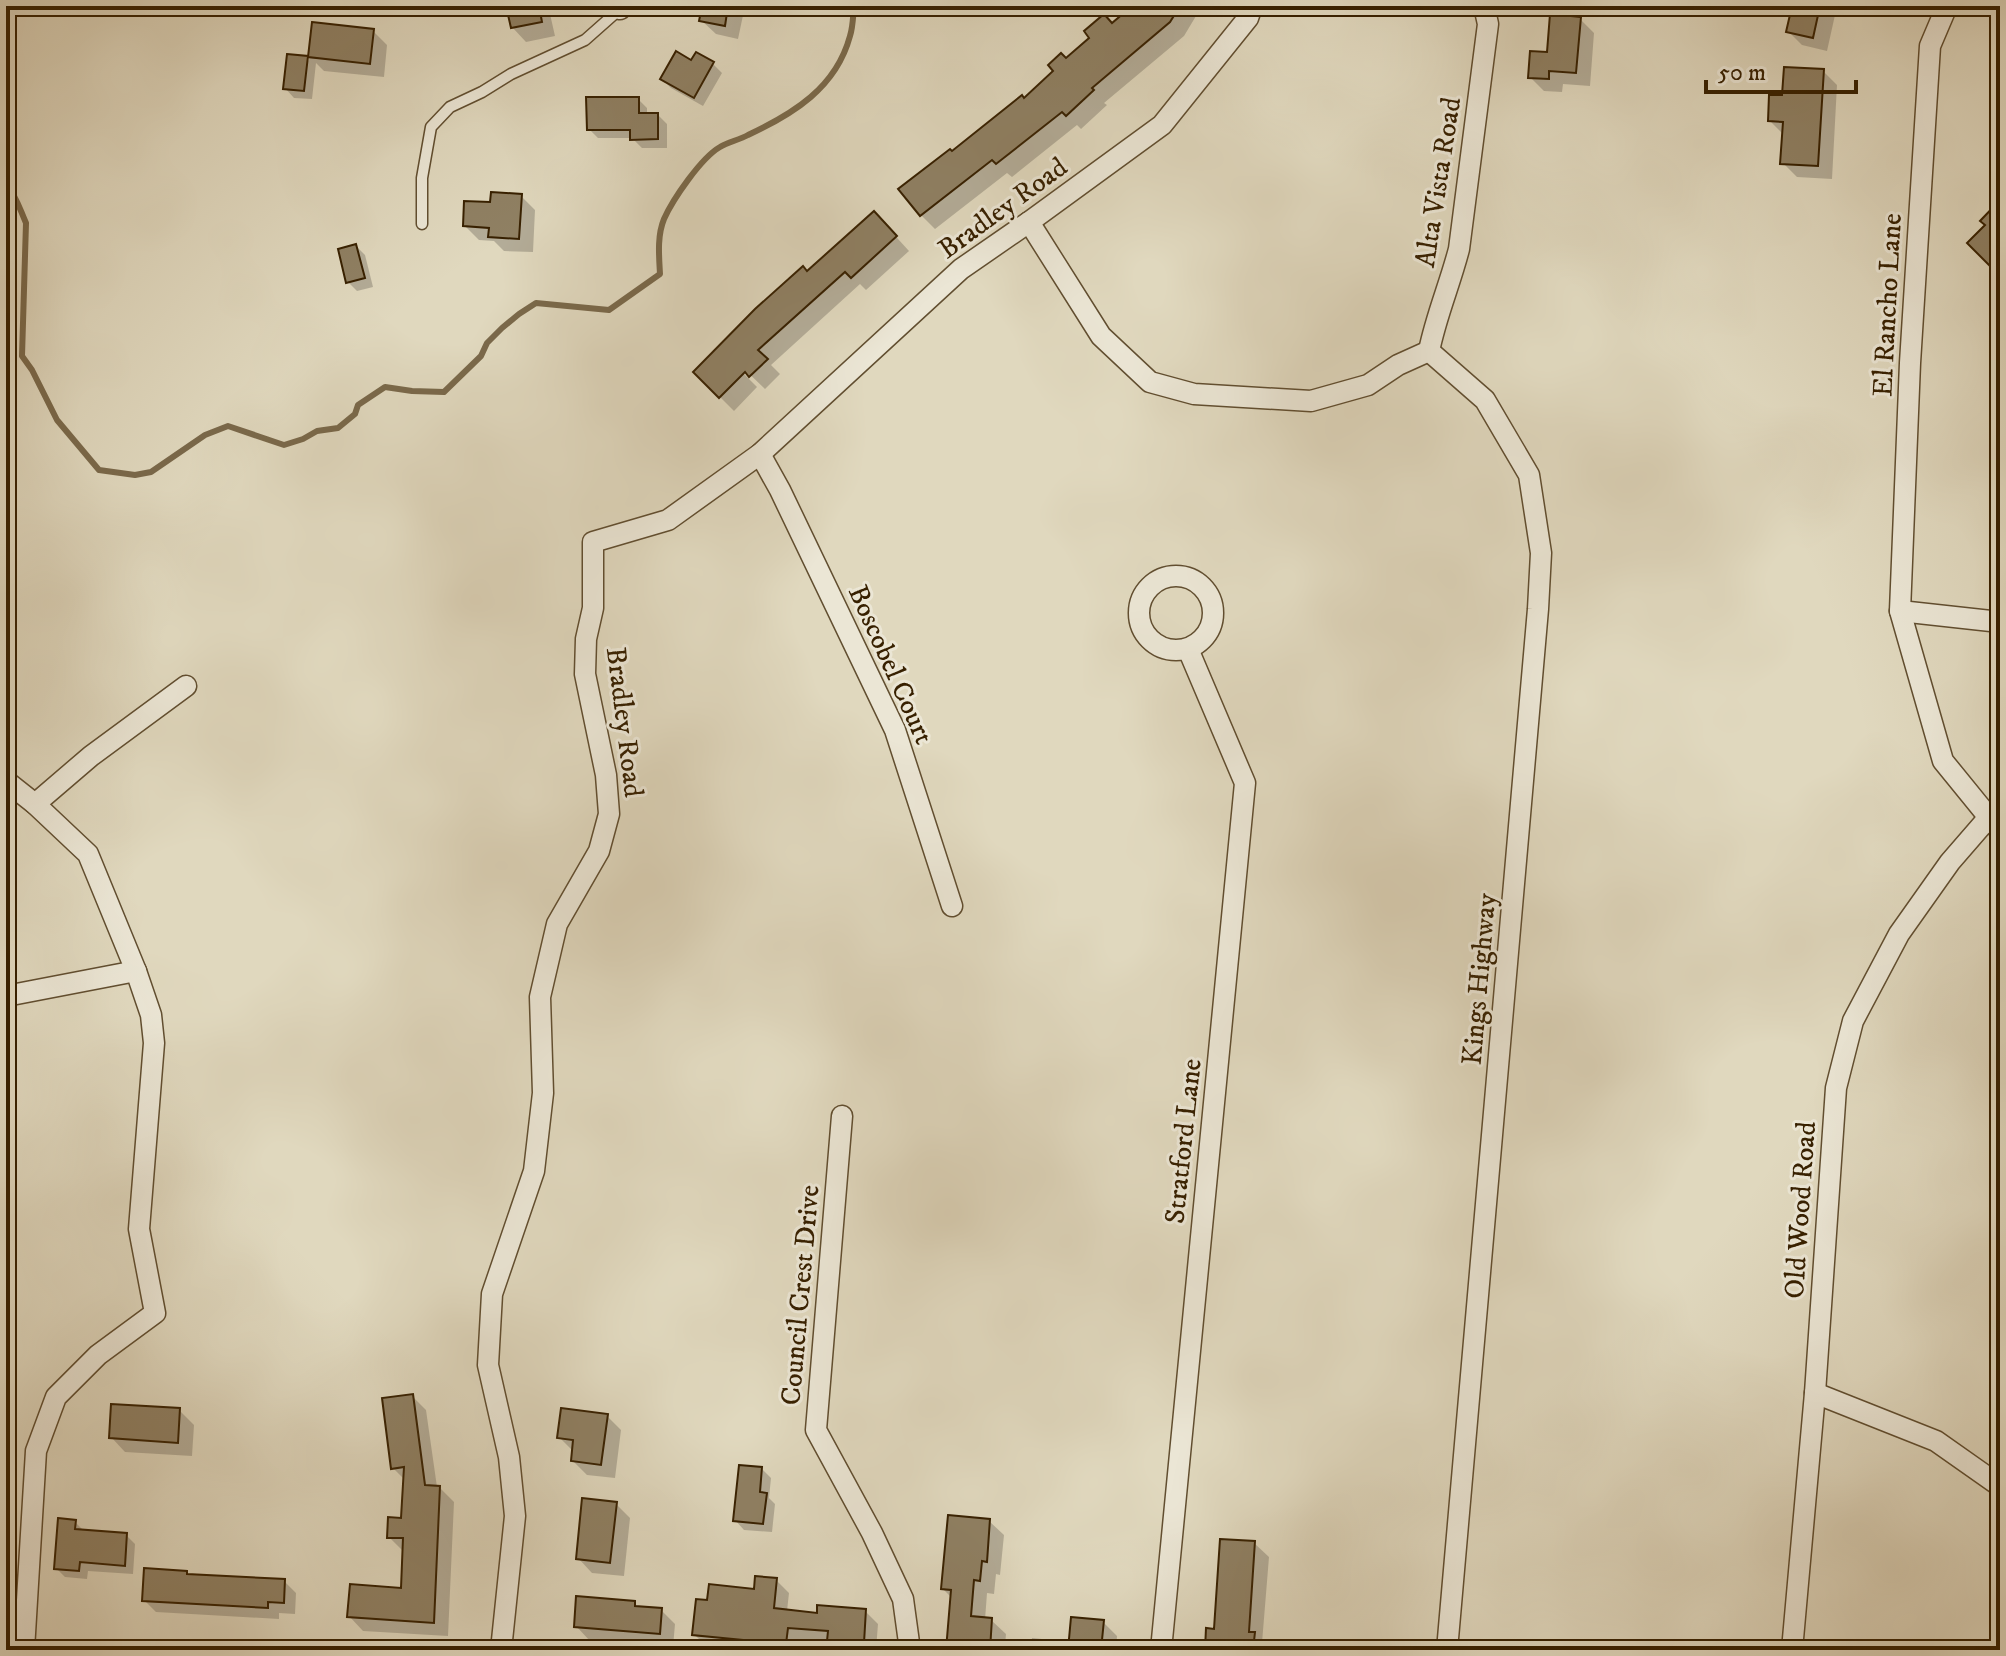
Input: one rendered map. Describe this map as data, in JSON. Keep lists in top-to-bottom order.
{
  "streets": {
    "street": [
      "Alta Vista Road",
      "Bradley Road",
      "El Rancho Lane",
      "Boscobel Court",
      "Kings Highway",
      "Stratford Lane",
      "Old Wood Road",
      "Council Crest Drive"
    ]
  },
  "crossings": [
    ["Alta Vista Road", "Kings Highway"],
    ["Bradley Road", "Boscobel Court"],
    ["El Rancho Lane", "Old Wood Road"]
  ],
  "scale_bar": "50 m"
}
